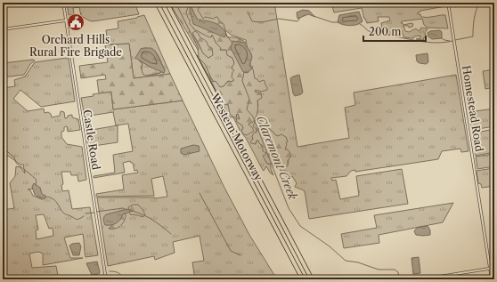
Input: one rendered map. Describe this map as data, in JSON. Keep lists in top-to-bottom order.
{
  "streets": {
    "highway": ["Western Motorway"],
    "street": ["Homestead Road", "Castle Road"]
  },
  "water": ["Claremont Creek"],
  "places": {
    "public building": ["Orchard Hills Rural Fire Brigade"]
  },
  "scale_bar": "200 m"
}
